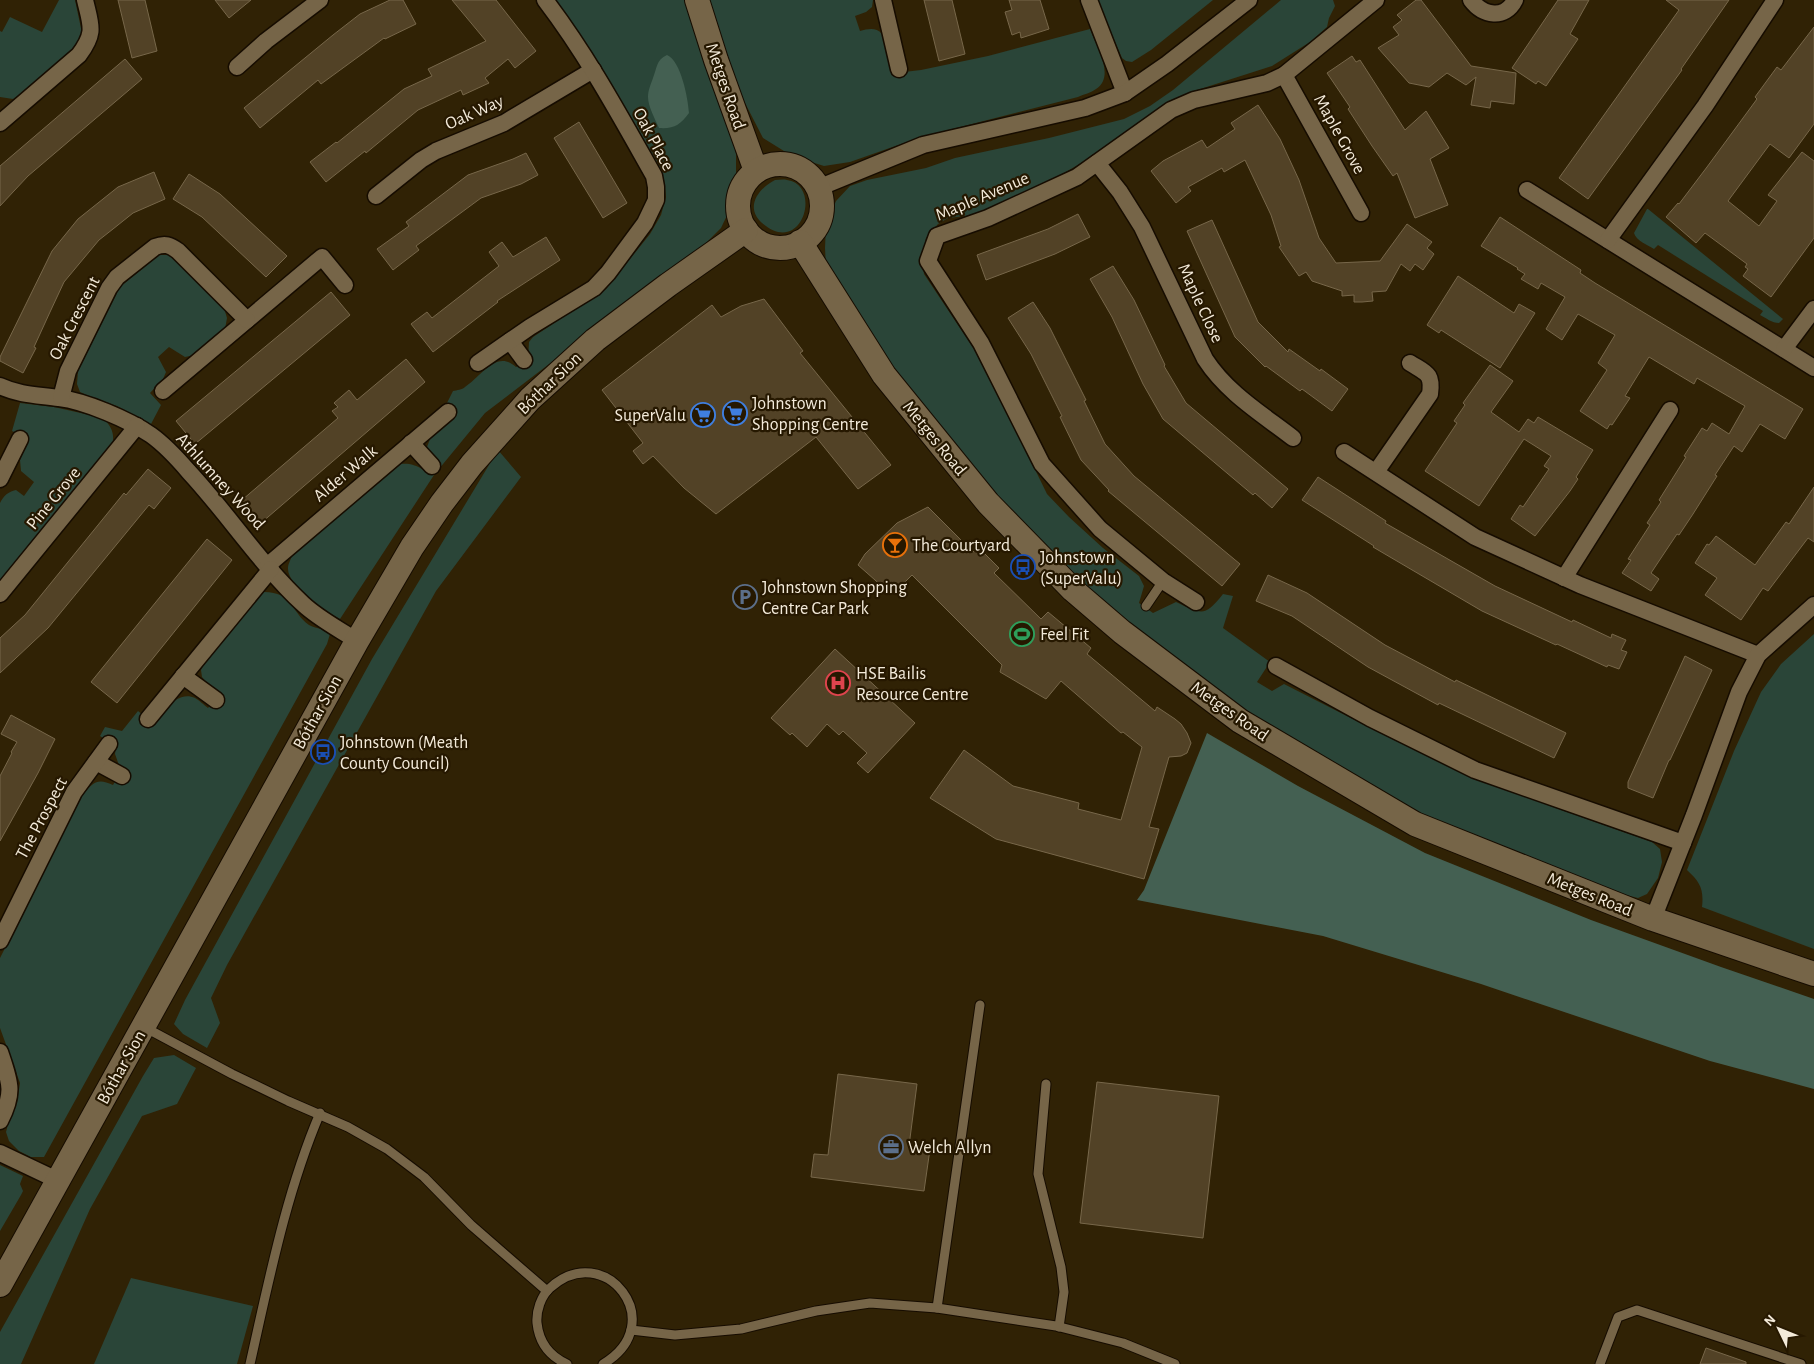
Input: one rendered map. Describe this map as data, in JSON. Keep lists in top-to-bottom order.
{
  "streets": {
    "street": [
      "Metges Road",
      "Oak Way",
      "Maple Grove",
      "Oak Place",
      "Maple Avenue",
      "Maple Close",
      "Oak Crescent",
      "Bóthar Sion",
      "Alder Walk",
      "Athlumney Wood",
      "Pine Grove",
      "The Prospect"
    ]
  },
  "crossings": [
    ["Metges Road", "Bóthar Sion"],
    ["Oak Way", "Oak Place"],
    ["Maple Grove", "Maple Avenue"],
    ["Maple Avenue", "Maple Close"],
    ["Oak Crescent", "Athlumney Wood"],
    ["Bóthar Sion", "Athlumney Wood"],
    ["Alder Walk", "Athlumney Wood"],
    ["Athlumney Wood", "Pine Grove"]
  ],
  "places": {
    "supermarket": ["Johnstown Shopping Centre", "SuperValu"],
    "bar": ["The Courtyard"],
    "bus stop": ["Johnstown (SuperValu)", "Johnstown (Meath County Council)"],
    "parking": ["Johnstown Shopping Centre Car Park"],
    "sports": ["Feel Fit"],
    "hospital": ["HSE Bailis Resource Centre"],
    "office": ["Welch Allyn"]
  },
  "north": "top left"
}
